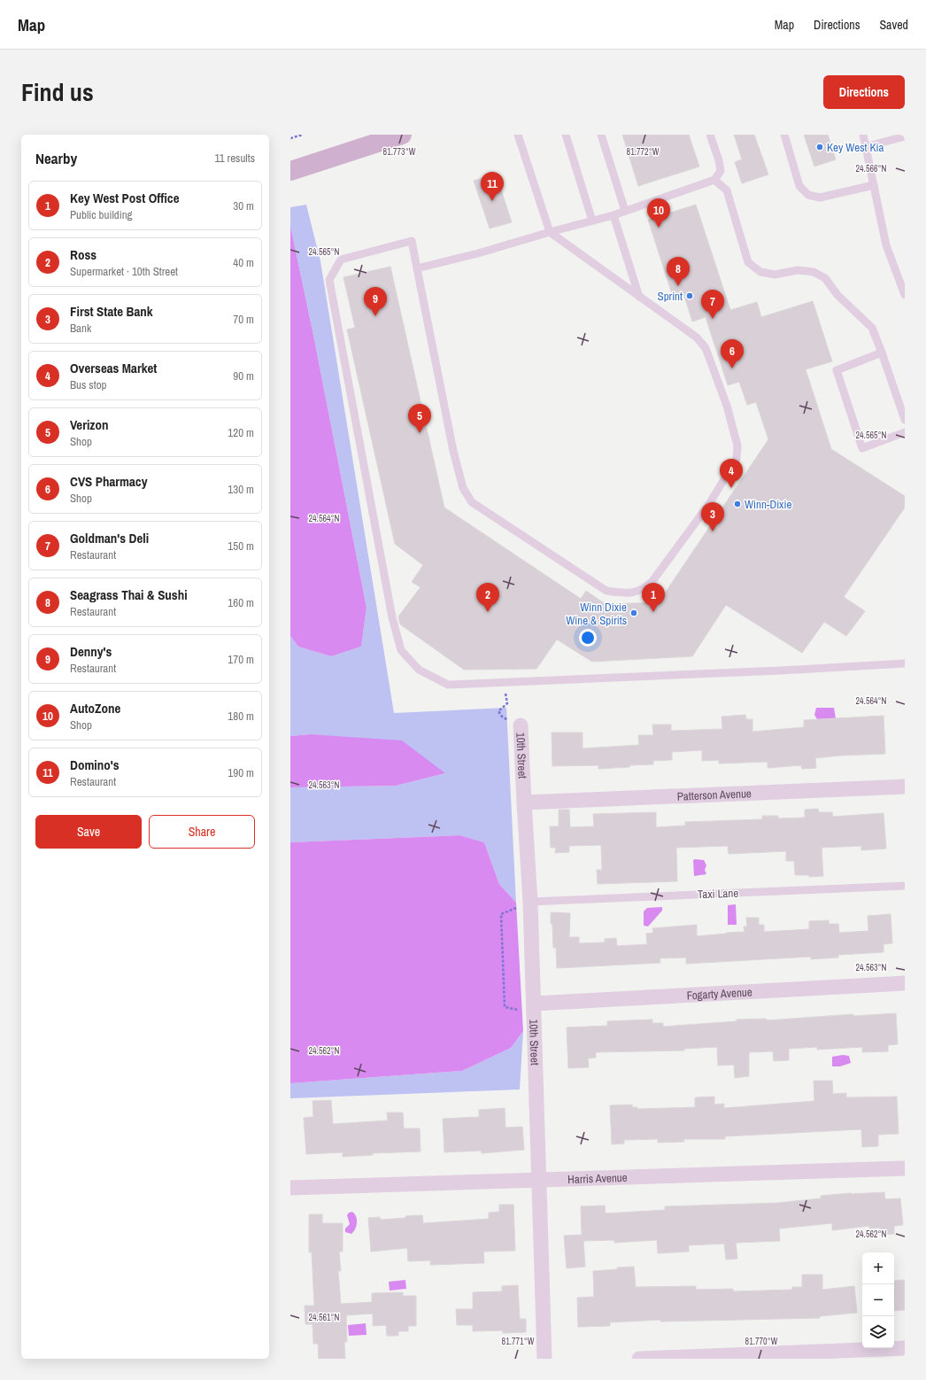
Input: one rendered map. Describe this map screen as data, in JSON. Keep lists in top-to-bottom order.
{
  "streets": {
    "street": [
      "10th Street",
      "Patterson Avenue",
      "Fogarty Avenue",
      "Harris Avenue"
    ],
    "lane": ["Taxi Lane"]
  },
  "crossings": [
    ["10th Street", "Patterson Avenue"],
    ["10th Street", "Taxi Lane"],
    ["10th Street", "Fogarty Avenue"],
    ["10th Street", "Harris Avenue"]
  ],
  "places": [
    "Key West Kia",
    "Sprint",
    "Winn-Dixie",
    "Winn Dixie Wine & Spirits"
  ],
  "page": {
    "header": "Map",
    "nav": ["Map", "Directions", "Saved"],
    "title": "Find us",
    "buttons": [
      "Directions",
      ["Save", "Share"]
    ],
    "heading": ["Nearby", "11 results"],
    "pins": [
      "11",
      "10",
      "8",
      "9",
      "7",
      "6",
      "5",
      "4",
      "3",
      "1",
      "2"
    ],
    "list": [
      {
        "mark": "1",
        "name": "Key West Post Office",
        "note": "Public building",
        "value": "30 m"
      },
      {
        "mark": "2",
        "name": "Ross",
        "note": "Supermarket · 10th Street",
        "value": "40 m"
      },
      {
        "mark": "3",
        "name": "First State Bank",
        "note": "Bank",
        "value": "70 m"
      },
      {
        "mark": "4",
        "name": "Overseas Market",
        "note": "Bus stop",
        "value": "90 m"
      },
      {
        "mark": "5",
        "name": "Verizon",
        "note": "Shop",
        "value": "120 m"
      },
      {
        "mark": "6",
        "name": "CVS Pharmacy",
        "note": "Shop",
        "value": "130 m"
      },
      {
        "mark": "7",
        "name": "Goldman's Deli",
        "note": "Restaurant",
        "value": "150 m"
      },
      {
        "mark": "8",
        "name": "Seagrass Thai & Sushi",
        "note": "Restaurant",
        "value": "160 m"
      },
      {
        "mark": "9",
        "name": "Denny's",
        "note": "Restaurant",
        "value": "170 m"
      },
      {
        "mark": "10",
        "name": "AutoZone",
        "note": "Shop",
        "value": "180 m"
      },
      {
        "mark": "11",
        "name": "Domino's",
        "note": "Restaurant",
        "value": "190 m"
      }
    ],
    "map_buttons": ["+", "−"]
  },
  "coordinates": [
    "81.773°W",
    "81.772°W",
    "24.566°N",
    "24.565°N",
    "24.564°N",
    "24.563°N",
    "24.562°N",
    "24.561°N",
    "81.771°W",
    "81.770°W"
  ]
}
